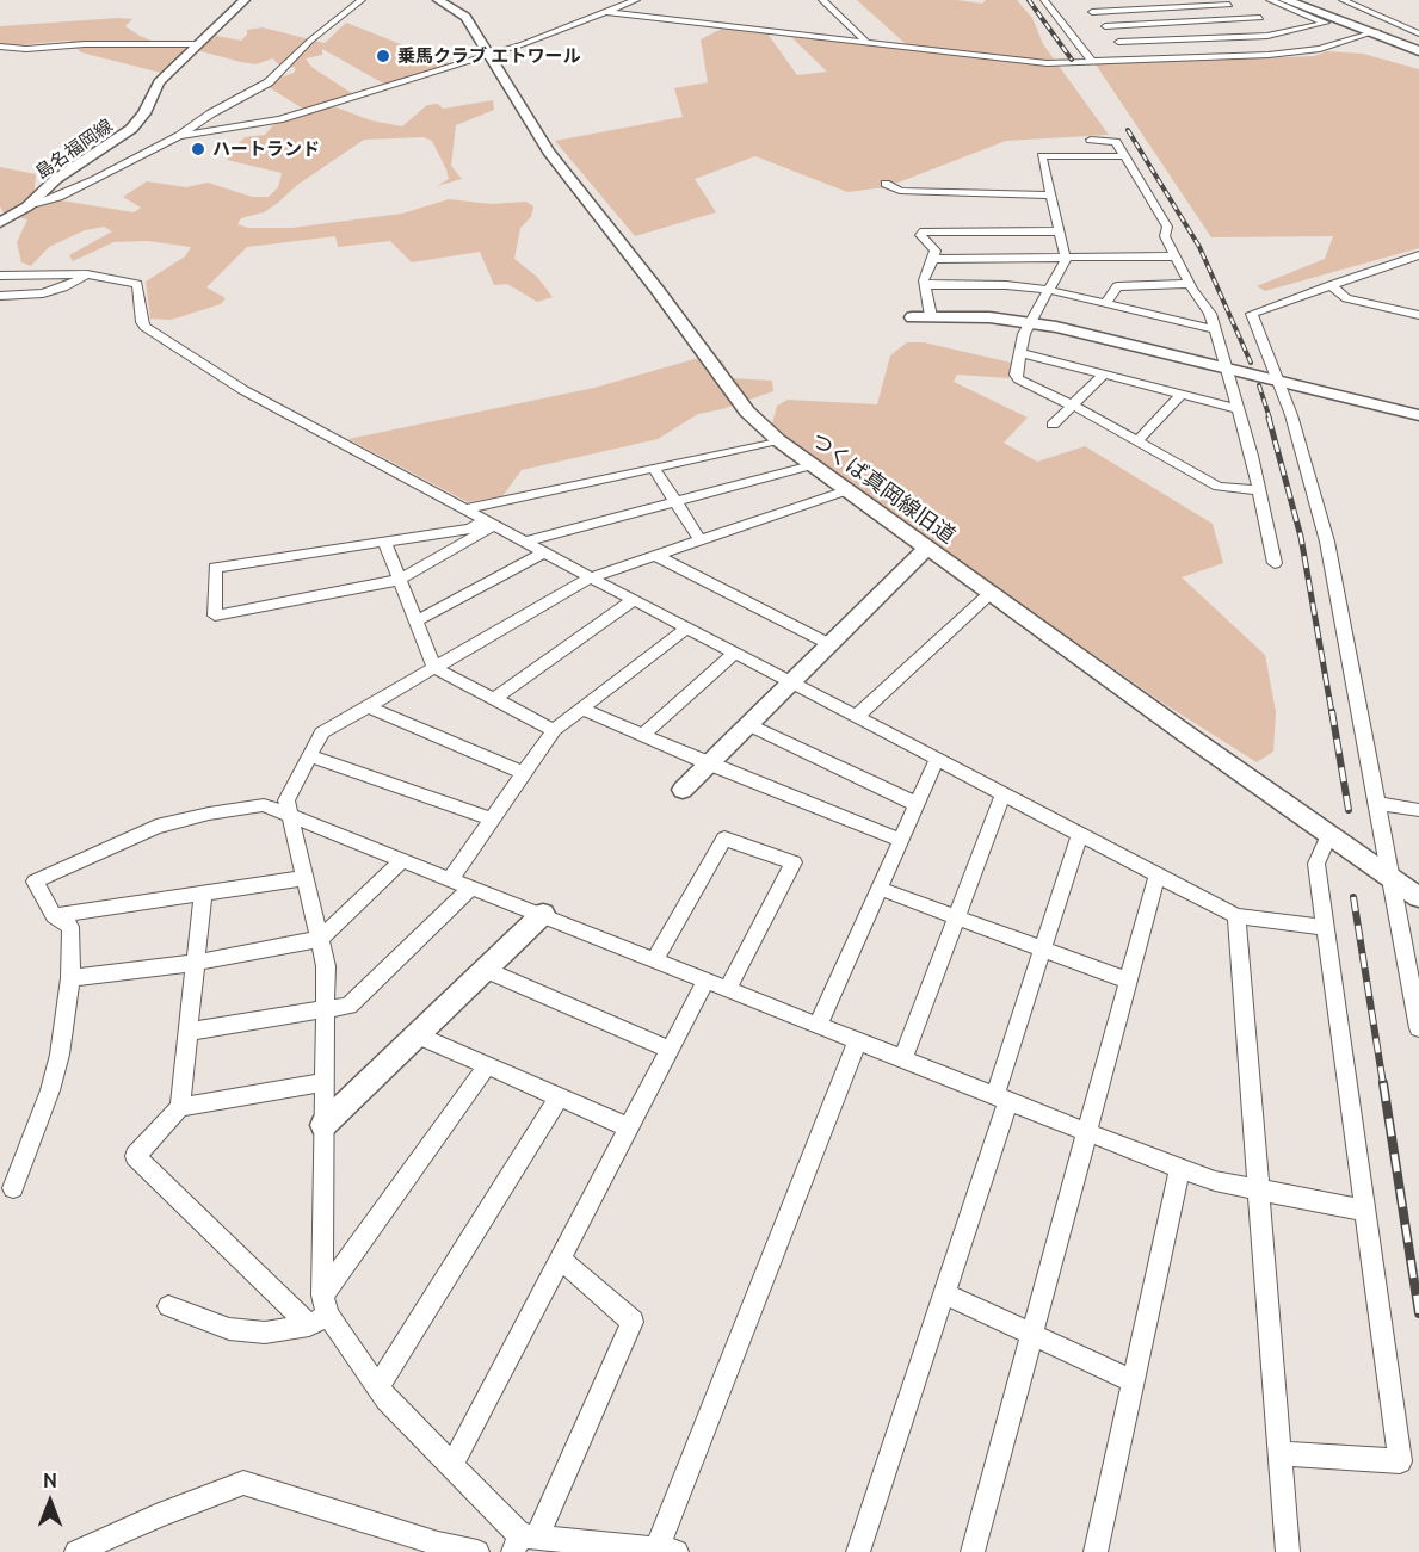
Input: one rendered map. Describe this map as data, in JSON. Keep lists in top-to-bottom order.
{
  "streets": {
    "street": ["島名福岡線", "つくば真岡線旧道"]
  },
  "places": ["乗馬クラブ エトワール", "ハートランド"],
  "north": "top"
}
